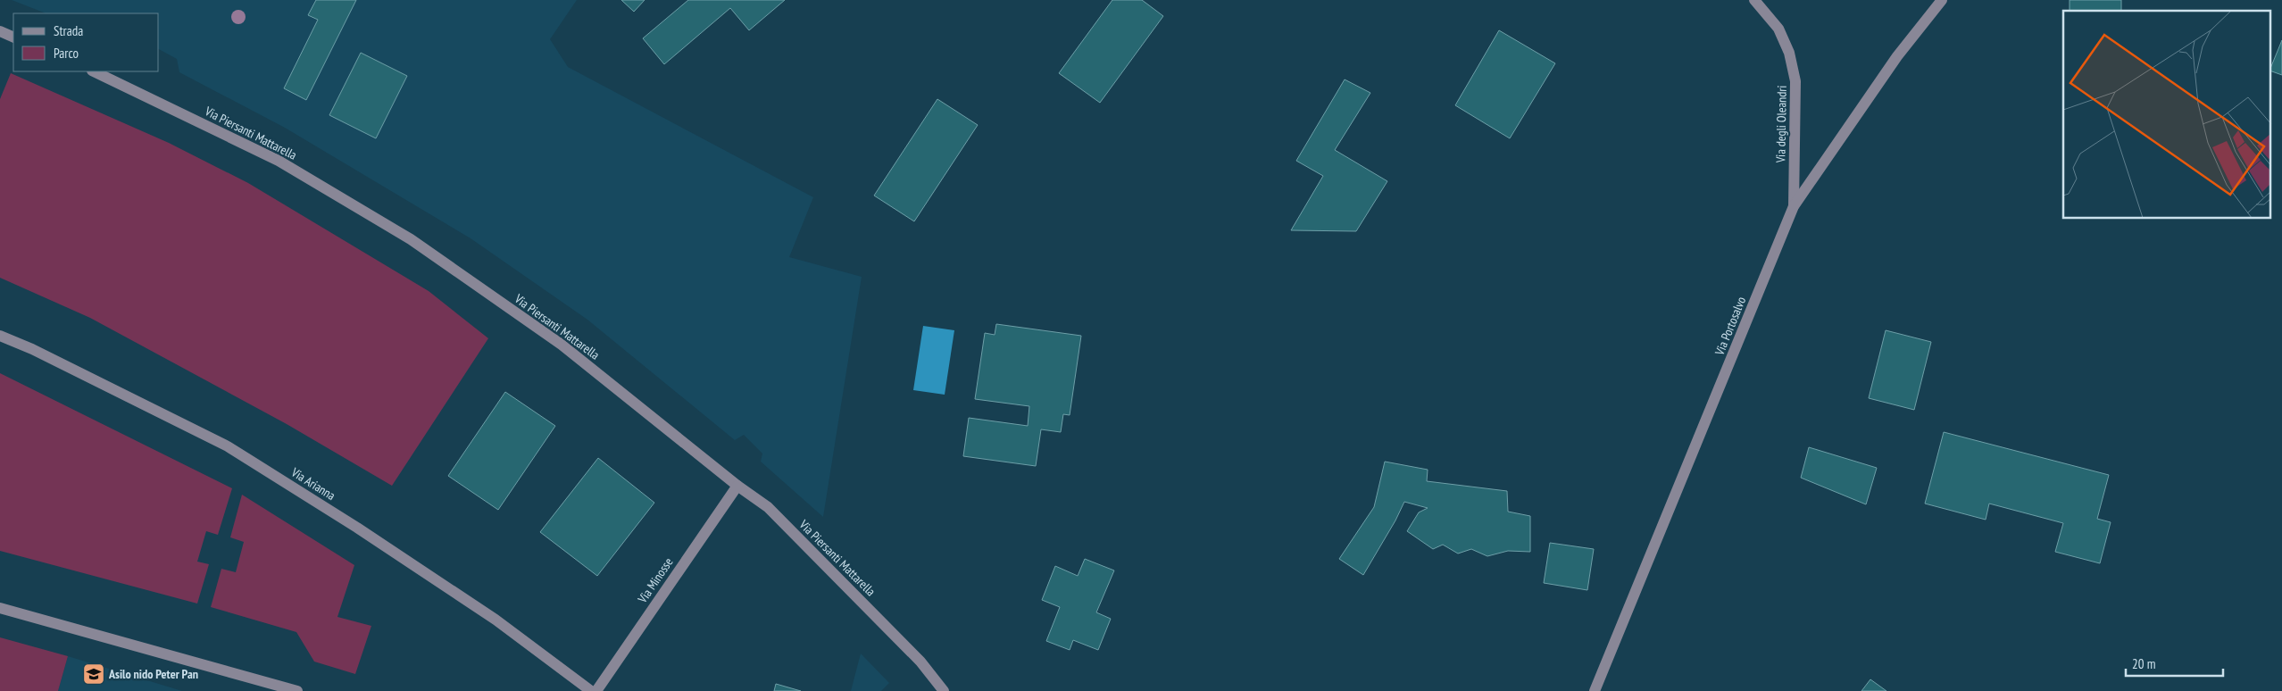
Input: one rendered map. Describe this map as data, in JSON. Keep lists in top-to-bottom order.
{
  "streets": {
    "street": [
      "Via degli Oleandri",
      "Via Piersanti Mattarella",
      "Via Portosalvo",
      "Via Arianna",
      "Via Minosse"
    ]
  },
  "crossings": [
    ["Via degli Oleandri", "Via Portosalvo"],
    ["Via Piersanti Mattarella", "Via Minosse"]
  ],
  "places": {
    "school or university": ["Asilo nido Peter Pan"]
  },
  "legend": ["Strada", "Parco"],
  "scale_bar": "20 m"
}
